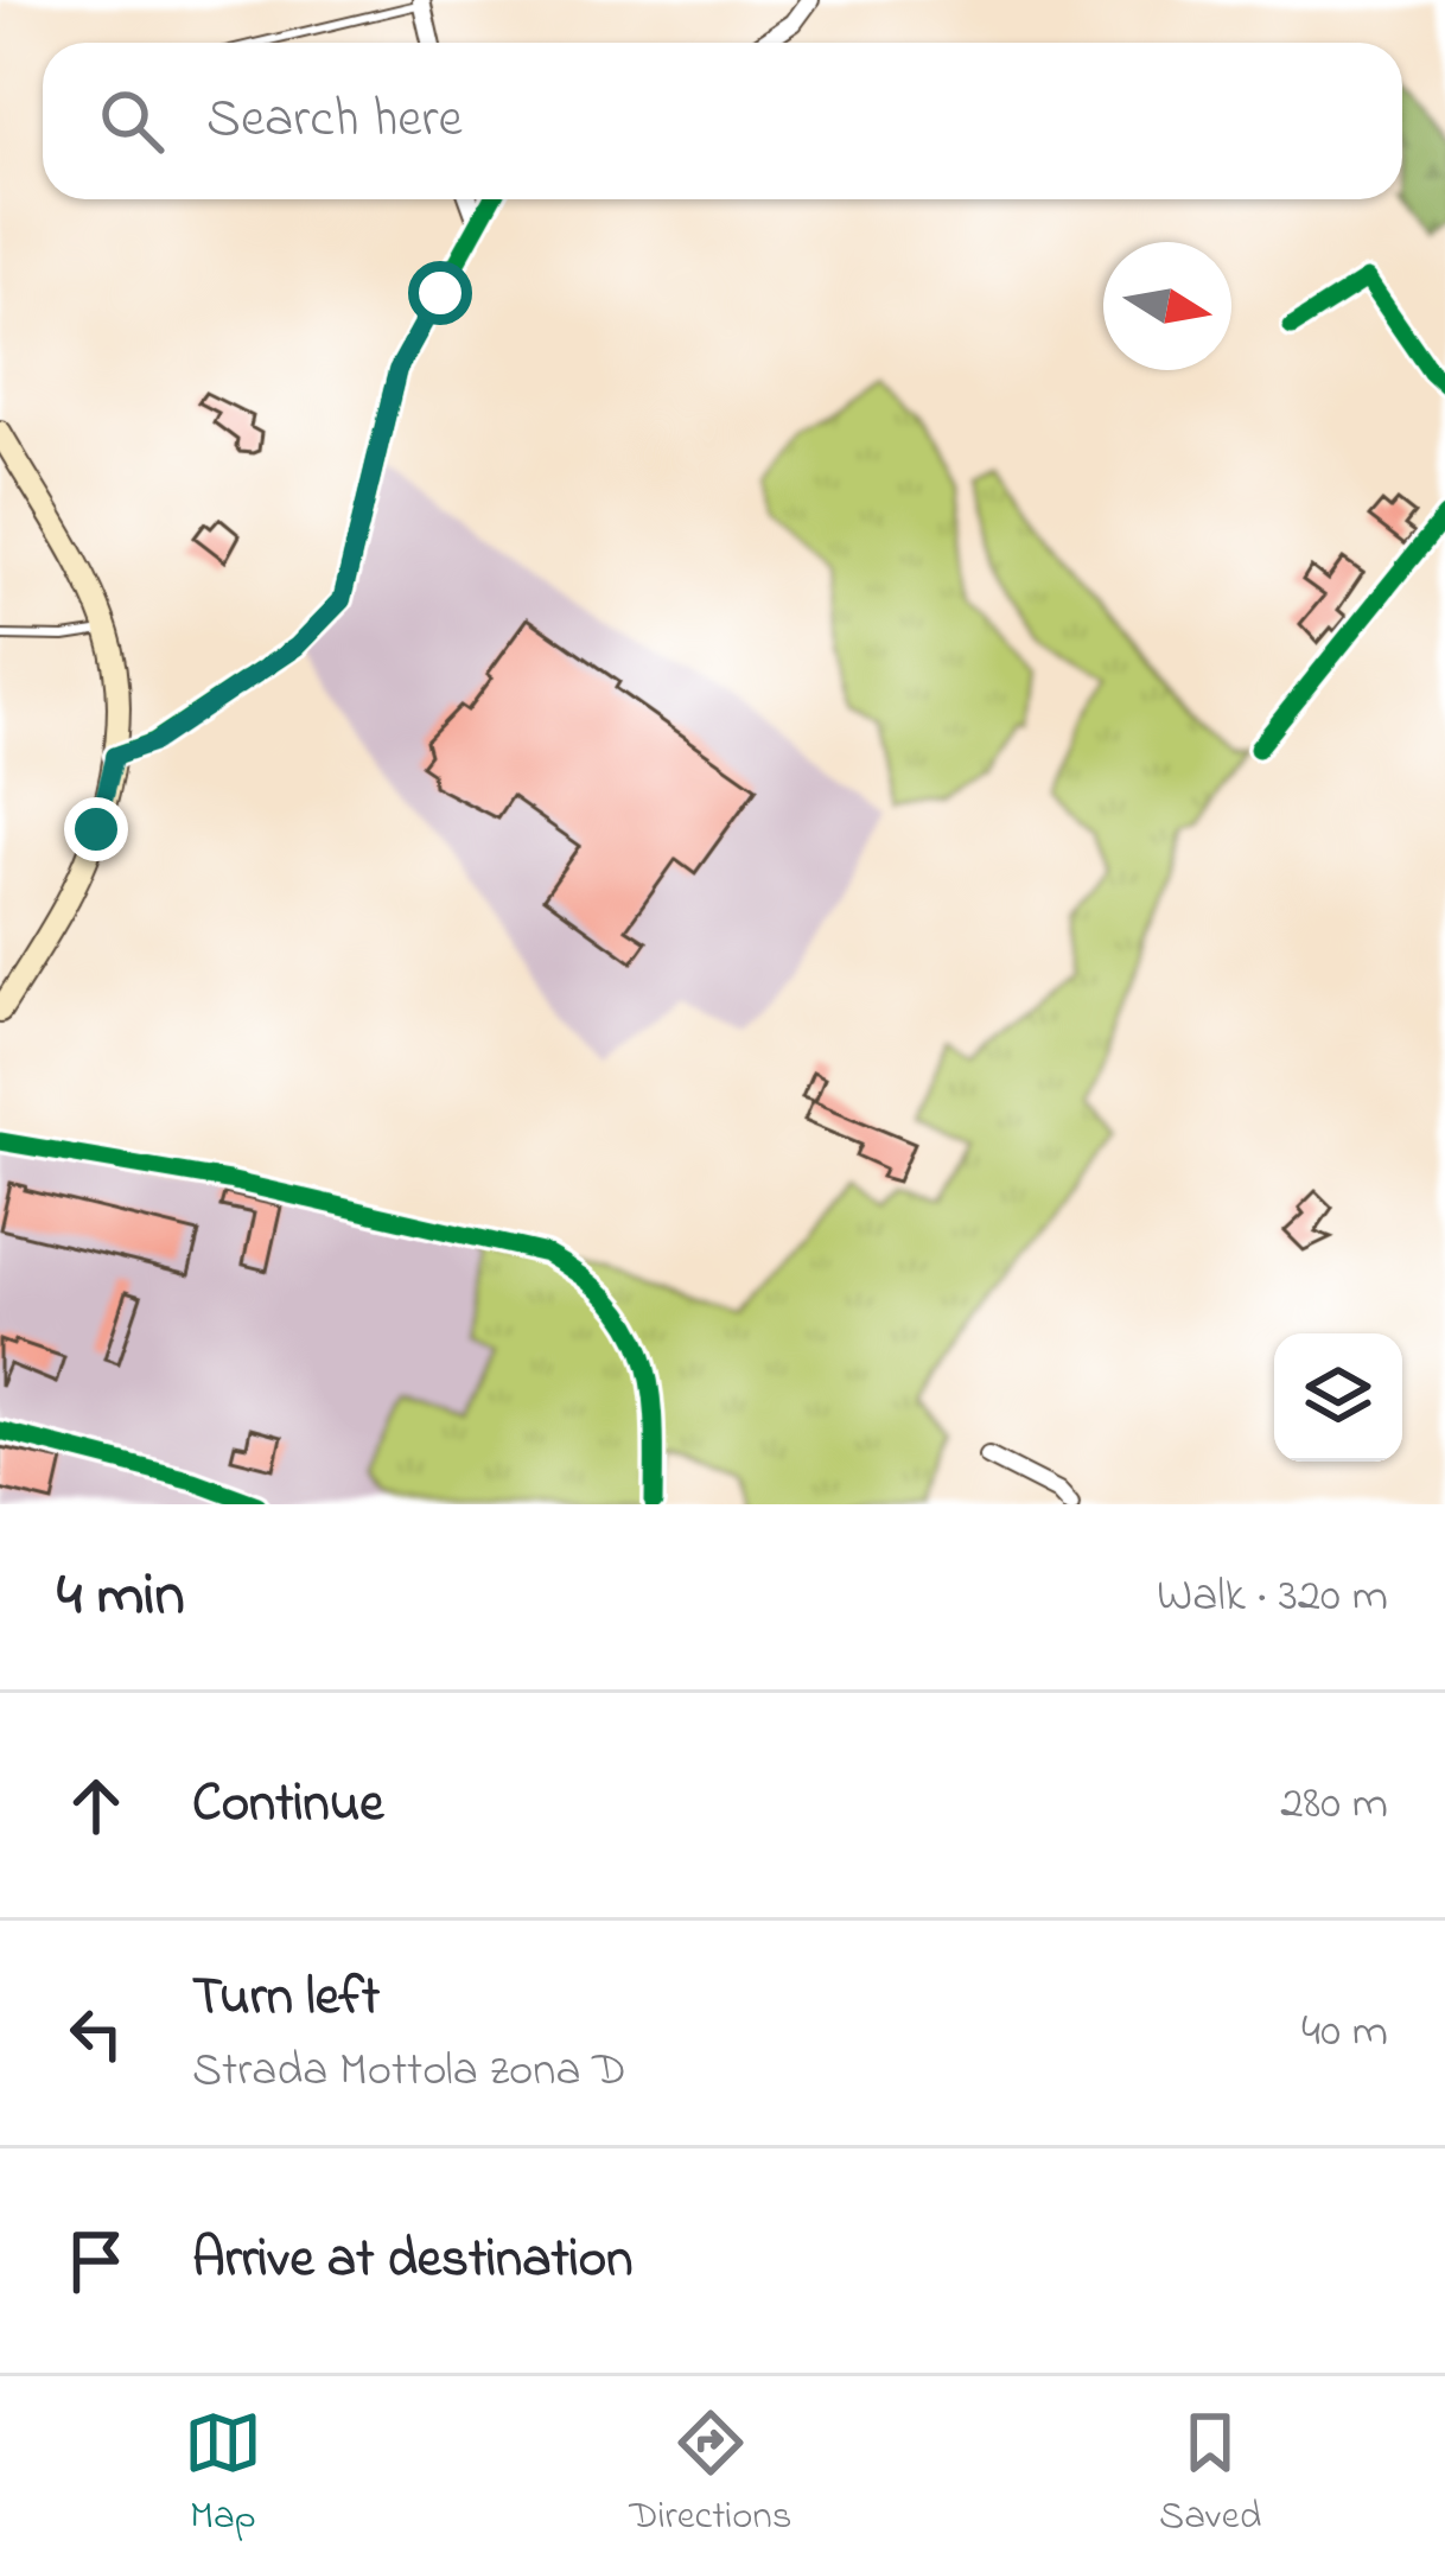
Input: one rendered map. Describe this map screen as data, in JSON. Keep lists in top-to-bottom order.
{
  "north": "right",
  "page": {
    "search": "Search here",
    "heading": ["4 min", "Walk · 320 m"],
    "list": [
      ["Continue", "280 m"],
      ["Turn left", "Strada Mottola zona D", "40 m"],
      "Arrive at destination"
    ],
    "nav": ["Map", "Directions", "Saved"]
  }
}
